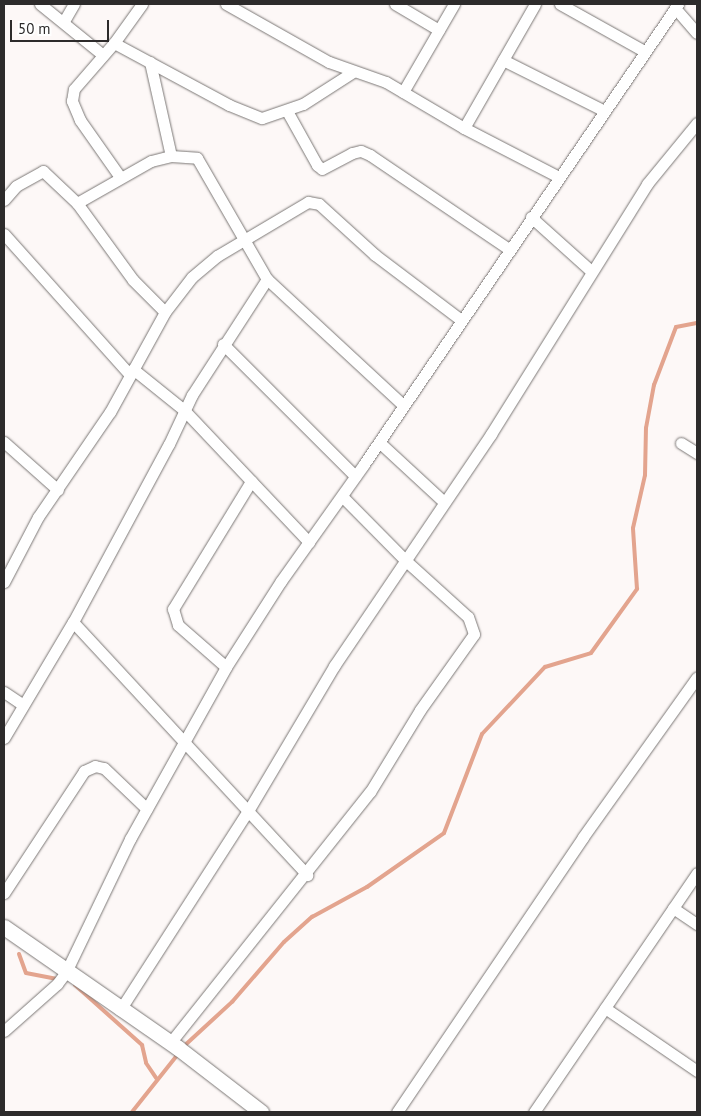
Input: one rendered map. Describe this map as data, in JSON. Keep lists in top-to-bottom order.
{
  "scale_bar": "50 m"
}
